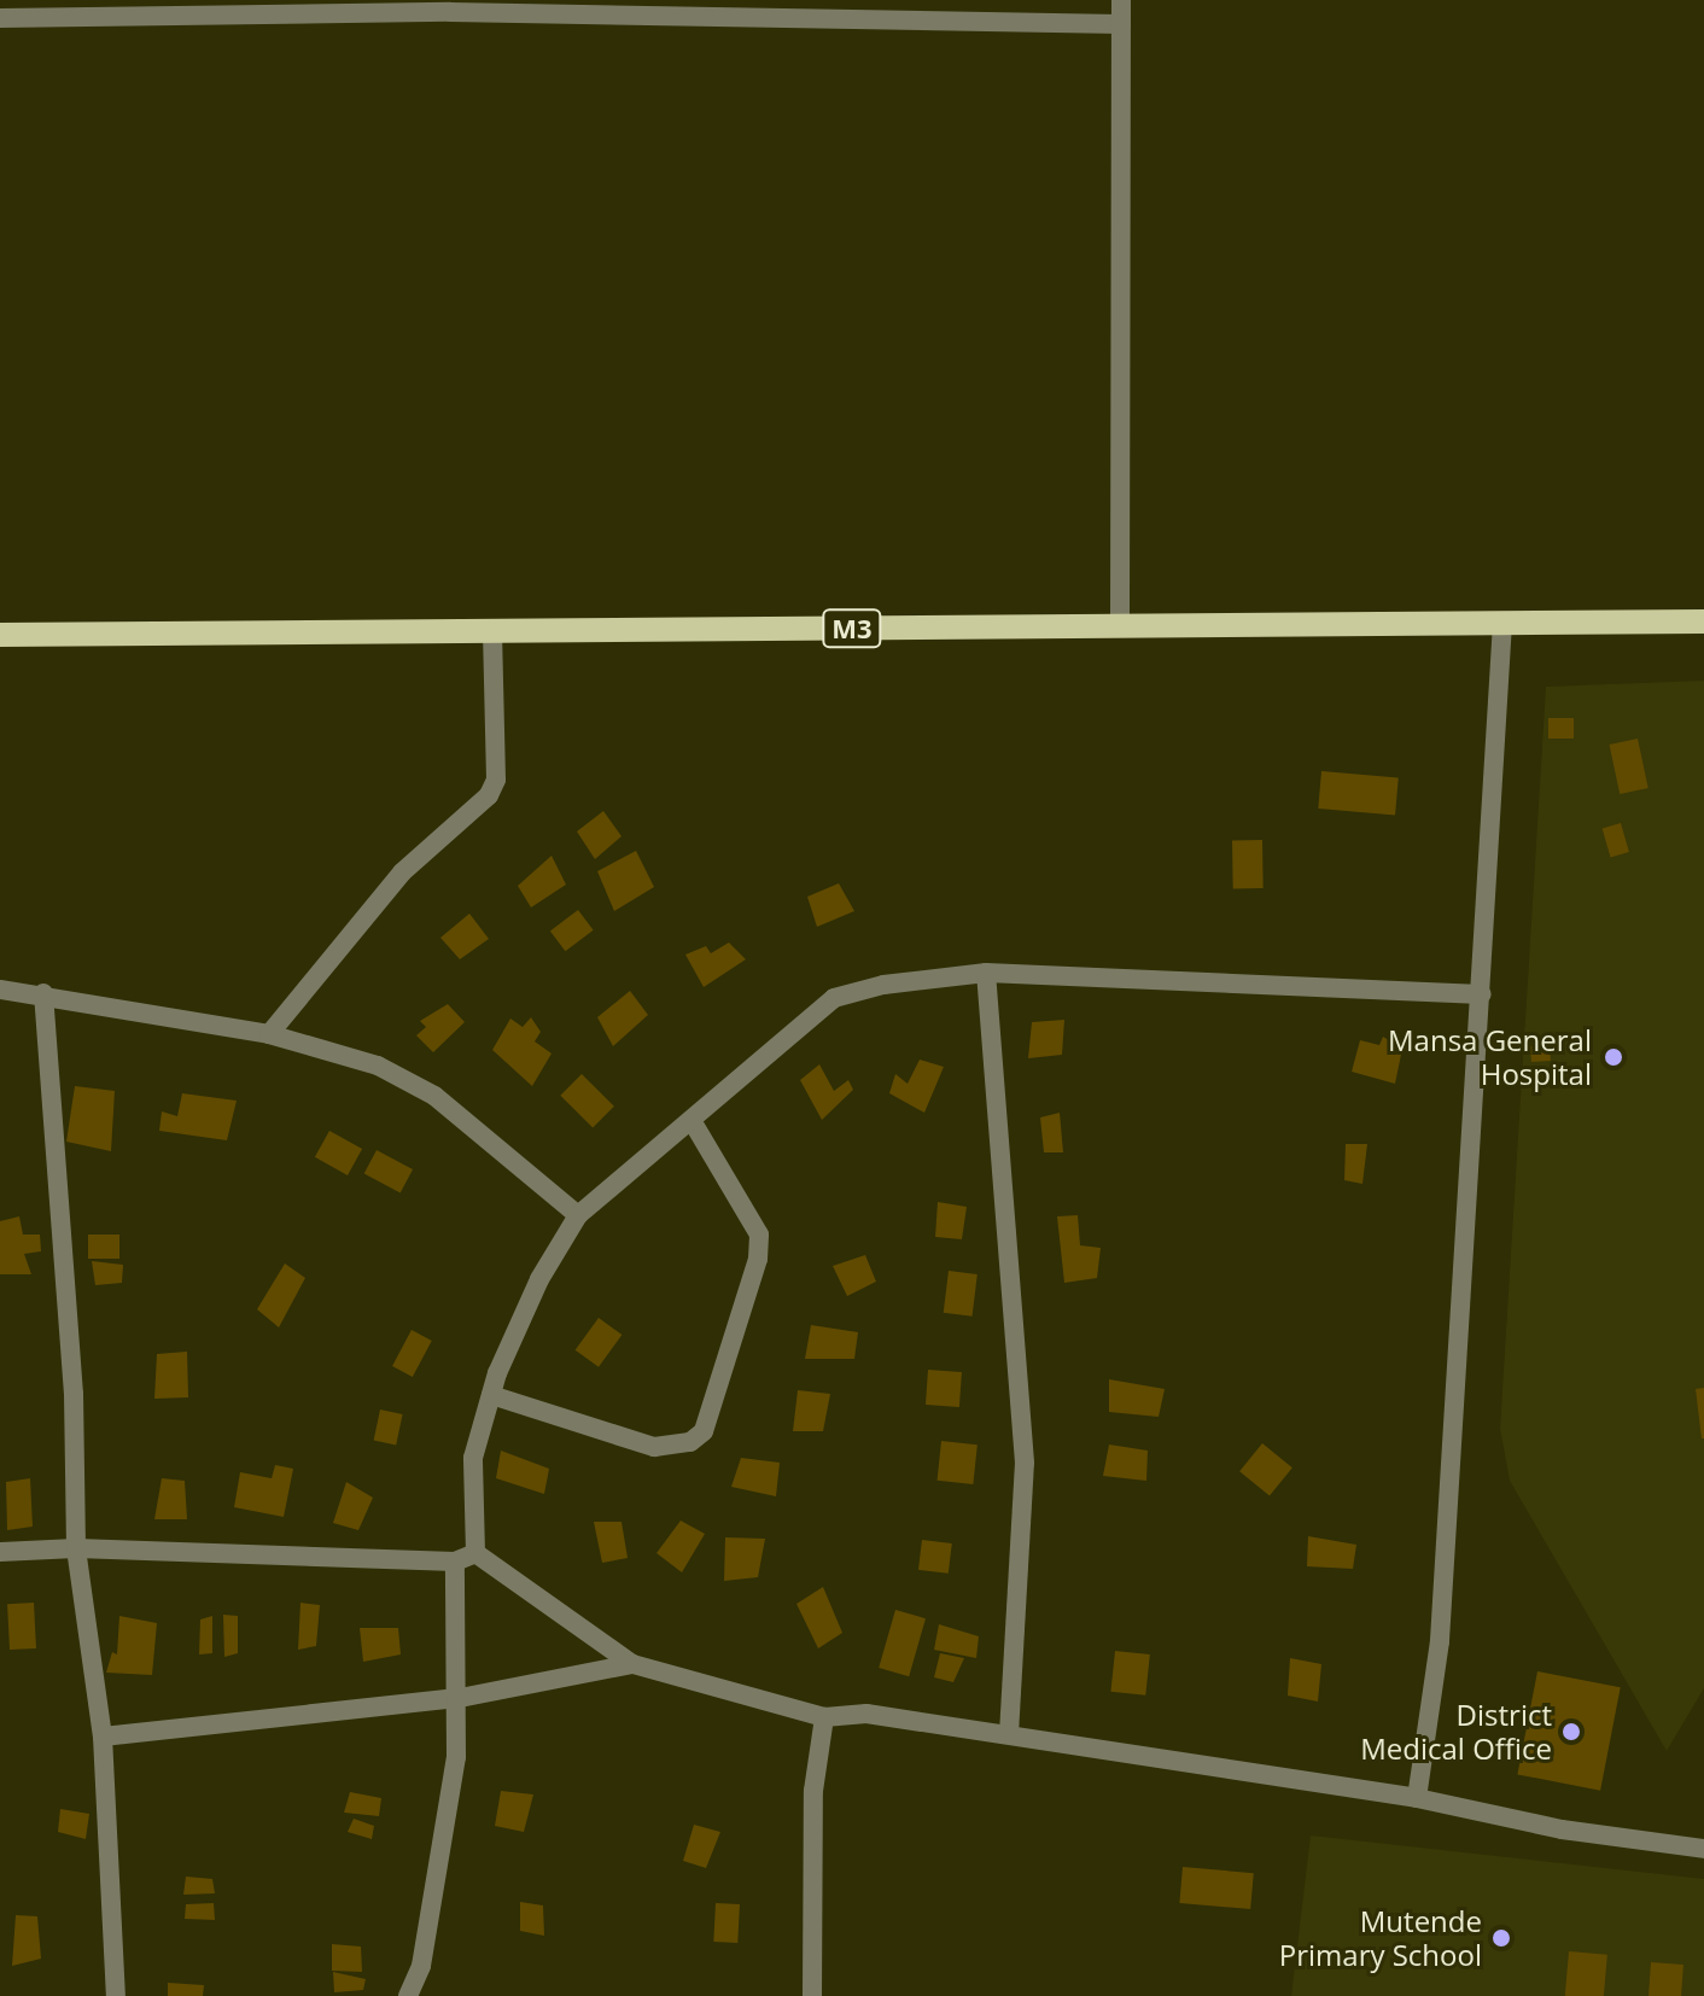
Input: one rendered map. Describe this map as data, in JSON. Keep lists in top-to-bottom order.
{
  "streets": {
    "main road": ["M3"]
  },
  "places": ["Mansa General Hospital", "District Medical Office", "Mutende Primary School"]
}
